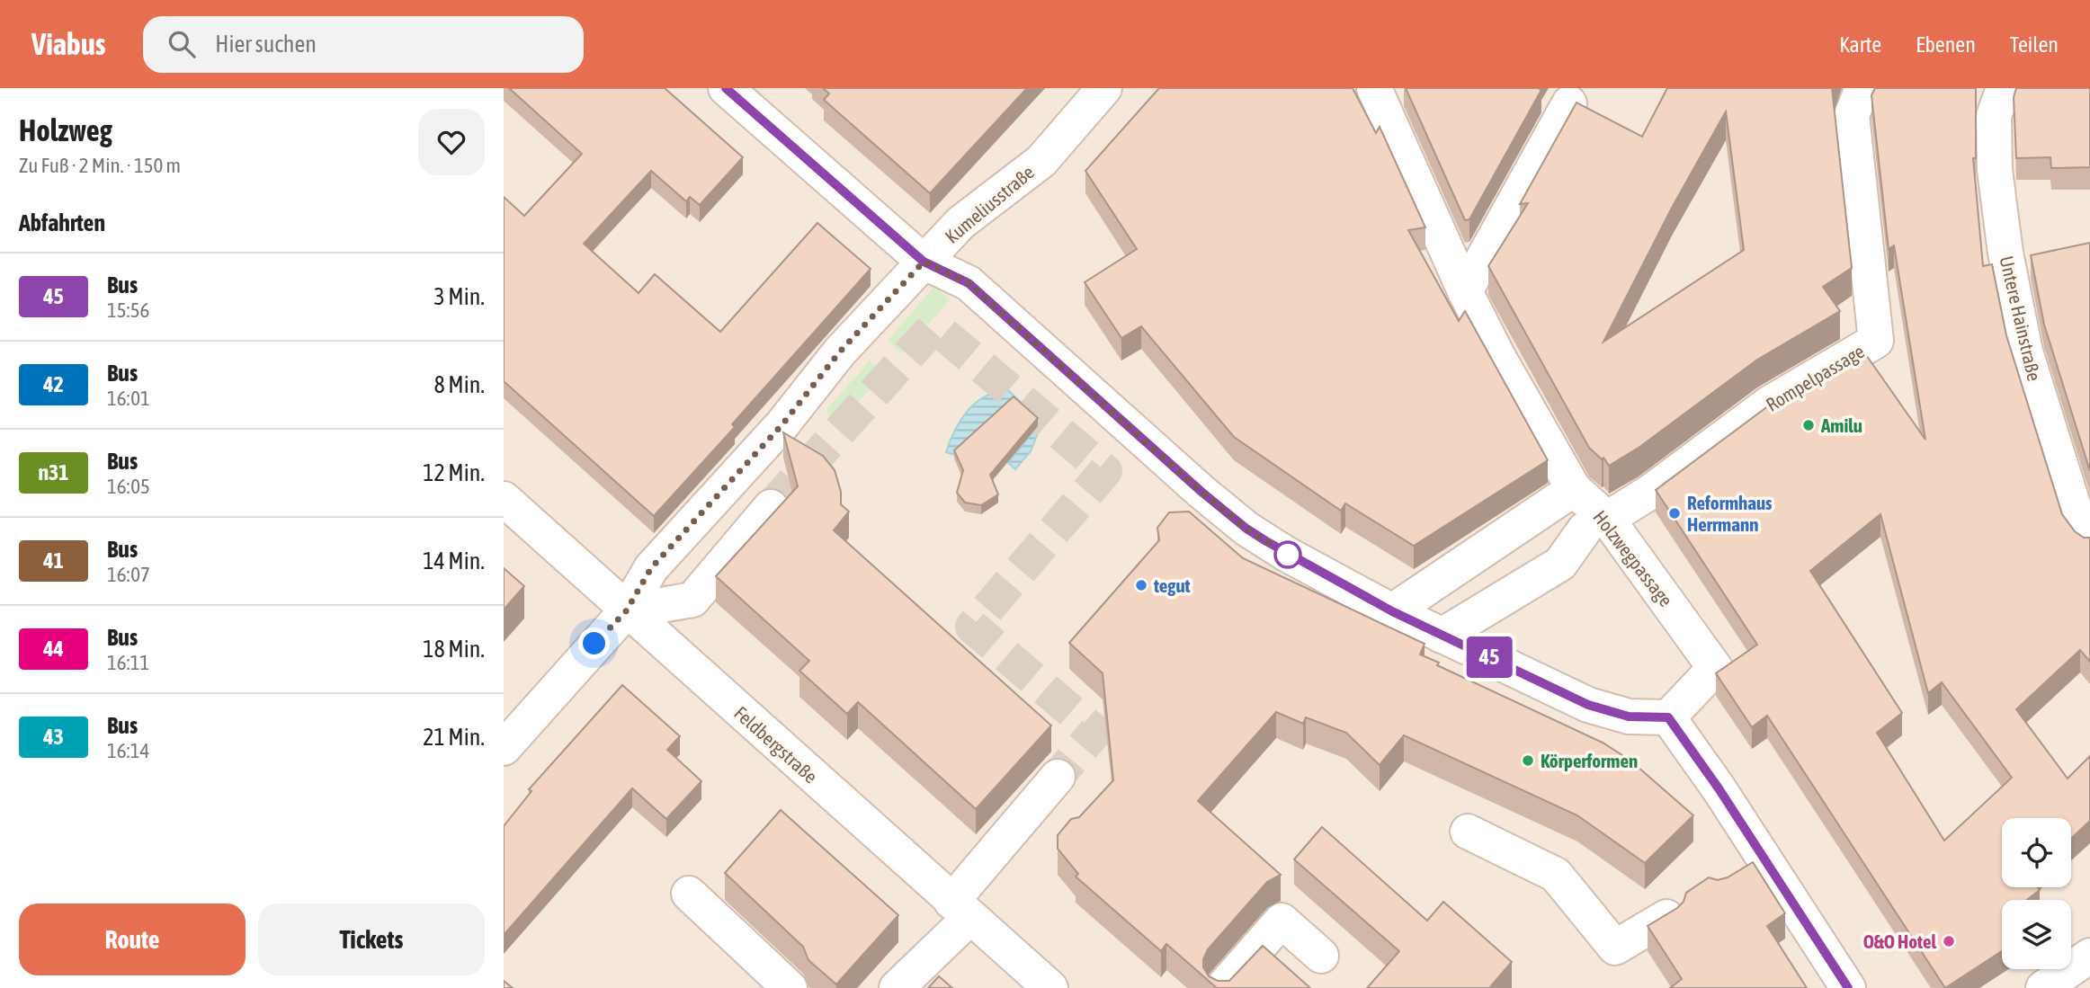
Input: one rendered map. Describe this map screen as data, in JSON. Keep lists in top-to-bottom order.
{
  "streets": {
    "street": [
      "Kumeliusstraße",
      "Untere Hainstraße",
      "Rompelpassage",
      "Holzwegpassage",
      "Feldbergstraße"
    ]
  },
  "crossings": [
    ["Kumeliusstraße", "Feldbergstraße"],
    ["Rompelpassage", "Holzwegpassage"]
  ],
  "places": [
    "Amilu",
    "Reformhaus Herrmann",
    "tegut",
    "Körperformen",
    "O&O Hotel"
  ],
  "lines": ["bus line 45"],
  "page": {
    "header": "Viabus",
    "search": "Hier suchen",
    "nav": ["Karte", "Ebenen", "Teilen"],
    "heading": [
      ["Holzweg", "Zu Fuß · 2 Min. · 150 m"],
      "Abfahrten"
    ],
    "on_map": "45",
    "list": [
      {
        "mark": "45",
        "name": "Bus",
        "note": "15:56",
        "value": "3 Min."
      },
      {
        "mark": "42",
        "name": "Bus",
        "note": "16:01",
        "value": "8 Min."
      },
      {
        "mark": "n31",
        "name": "Bus",
        "note": "16:05",
        "value": "12 Min."
      },
      {
        "mark": "41",
        "name": "Bus",
        "note": "16:07",
        "value": "14 Min."
      },
      {
        "mark": "44",
        "name": "Bus",
        "note": "16:11",
        "value": "18 Min."
      },
      {
        "mark": "43",
        "name": "Bus",
        "note": "16:14",
        "value": "21 Min."
      }
    ],
    "buttons": ["Route", "Tickets"]
  }
}
